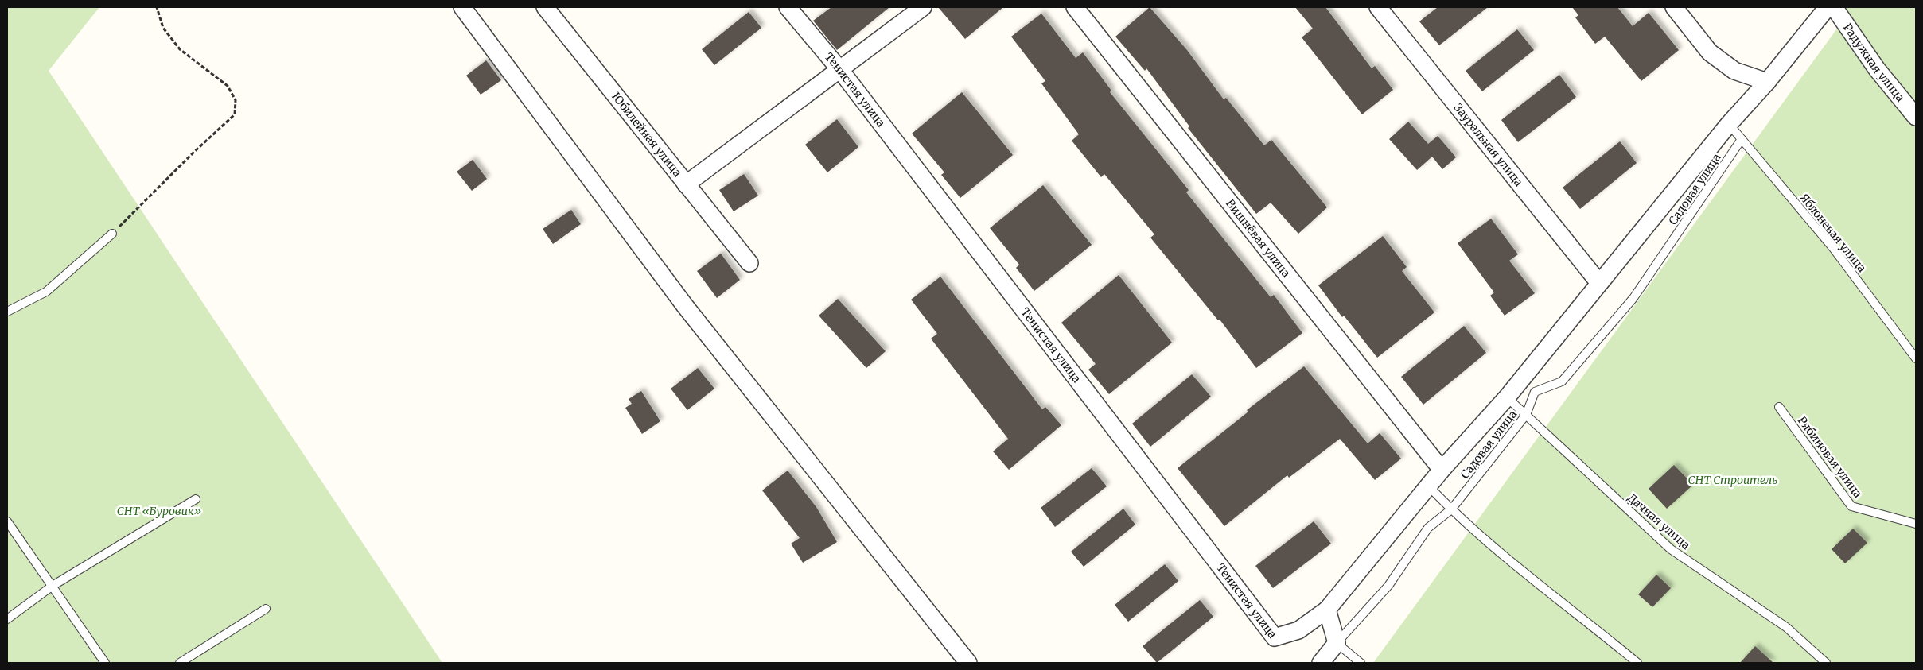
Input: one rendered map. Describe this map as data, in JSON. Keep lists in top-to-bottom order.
{
  "streets": {
    "street": [
      "Радужная улица",
      "Тенистая улица",
      "Юбилейная улица",
      "Зауральная улица",
      "Вишнёвая улица"
    ],
    "lane": [
      "Садовая улица",
      "Яблоневая улица",
      "Рябиновая улица",
      "Дачная улица"
    ]
  },
  "crossings": [
    ["Садовая улица", "Яблоневая улица"],
    ["Садовая улица", "Дачная улица"]
  ],
  "parks": ["СНТ Строитель", "СНТ «Буровик»"]
}
